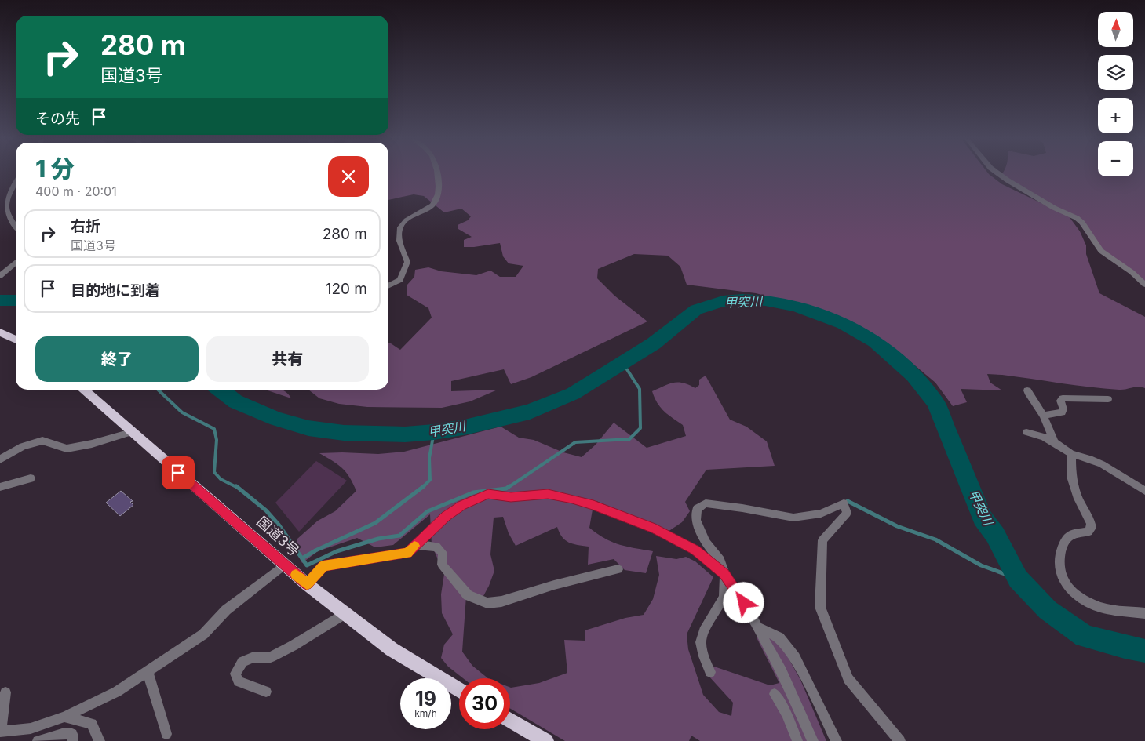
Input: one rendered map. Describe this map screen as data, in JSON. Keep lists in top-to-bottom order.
{
  "streets": {
    "highway": ["国道3号"]
  },
  "water": ["甲突川"],
  "north": "top",
  "page": {
    "map_buttons": ["+", "−"],
    "turn": ["280 m", "国道3号"],
    "then": "その先",
    "heading": ["1 分", "400 m · 20:01"],
    "list": [
      {
        "name": "右折",
        "note": "国道3号",
        "value": "280 m"
      },
      {
        "name": "目的地に到着",
        "value": "120 m"
      }
    ],
    "buttons": ["終了", "共有"],
    "speed": "19 km/h",
    "limit": "30"
  }
}
